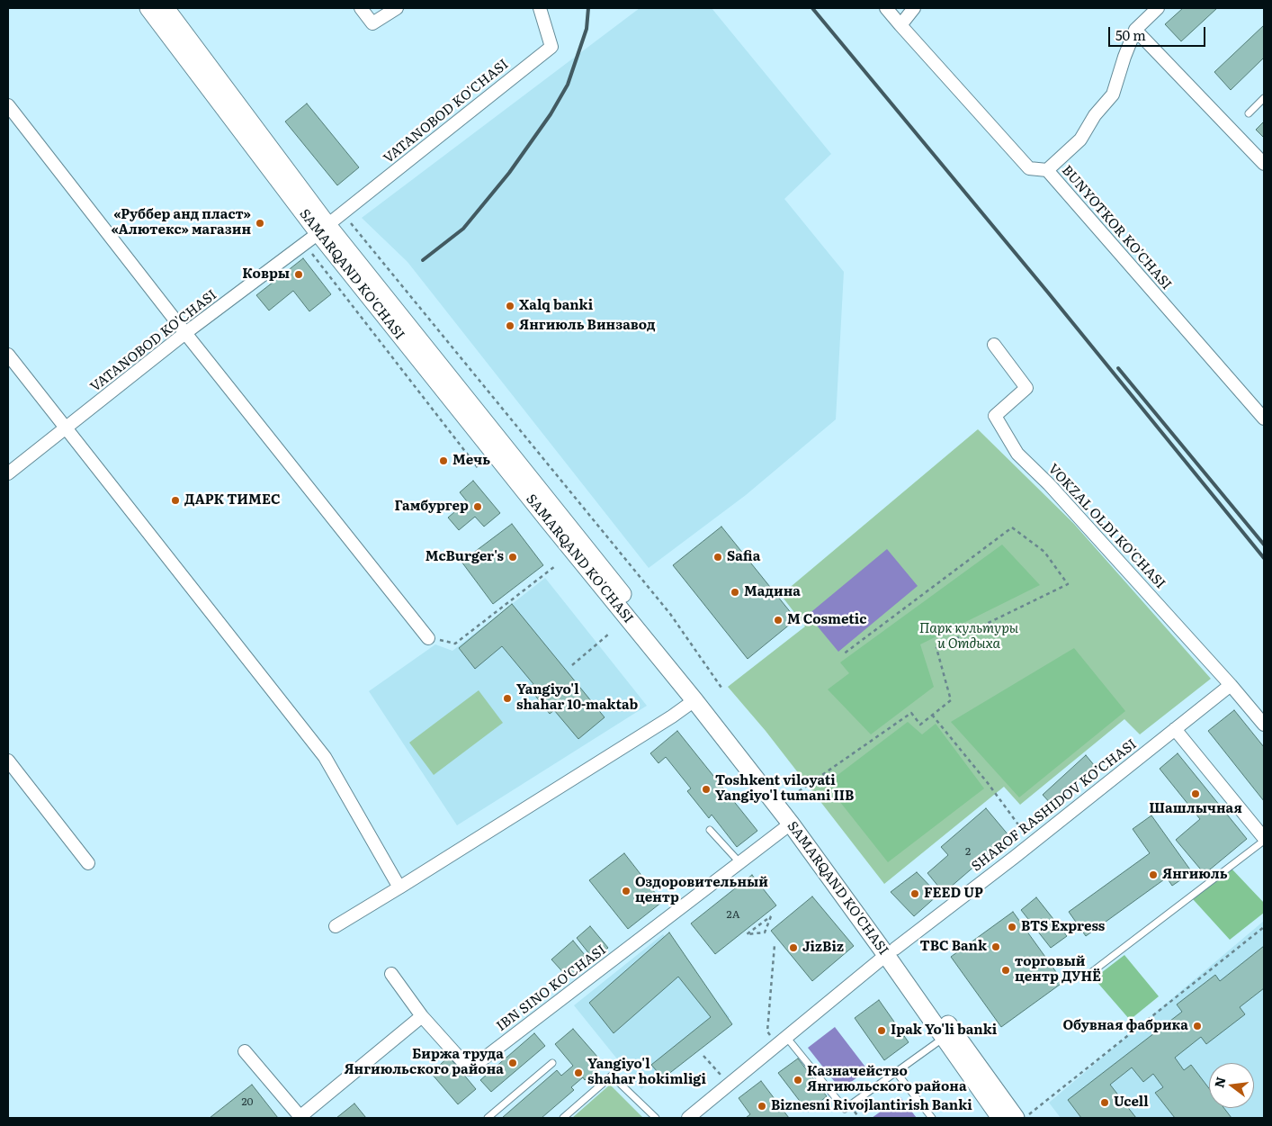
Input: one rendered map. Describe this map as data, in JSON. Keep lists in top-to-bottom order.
{
  "streets": {
    "main road": ["SAMARQAND KO'CHASI"],
    "street": [
      "VATANOBOD KO'CHASI",
      "BUNYOTKOR KO'CHASI",
      "VOKZAL OLDI KO'CHASI",
      "SHAROF RASHIDOV KO’CHASI",
      "IBN SINO KO'CHASI"
    ]
  },
  "crossings": [
    ["VATANOBOD KO'CHASI", "SAMARQAND KO'CHASI"],
    ["SAMARQAND KO'CHASI", "SHAROF RASHIDOV KO’CHASI"],
    ["SAMARQAND KO'CHASI", "IBN SINO KO'CHASI"],
    ["VOKZAL OLDI KO'CHASI", "SHAROF RASHIDOV KO’CHASI"]
  ],
  "parks": ["Парк культуры и Отдыха"],
  "places": [
    "«Руббер анд пласт» «Алютекс» магазин",
    "Ковры",
    "Xalq banki",
    "Янгиюль Винзавод",
    "Мечь",
    "ДАРК ТИМЕС",
    "Гамбургер",
    "McBurger's",
    "Safia",
    "Мадина",
    "M Cosmetic",
    "Yangiyo'l shahar 10-maktab",
    "Toshkent viloyati Yangiyo'l tumani IIB",
    "Шашлычная",
    "Янгиюль",
    "Оздоровительный центр",
    "FEED UP",
    "BTS Express",
    "TBC Bank",
    "JizBiz",
    "торговый центр ДУНЁ",
    "Обувная фабрика",
    "Ipak Yo'li banki",
    "Биржа труда Янгиюльского района",
    "Yangiyo'l shahar hokimligi",
    "Казначейство Янгиюльского района",
    "Ucell",
    "Biznesni Rivojlantirish Banki"
  ],
  "house_numbers": ["2", "2А", "20"],
  "scale_bar": "50 m",
  "north": "left"
}
